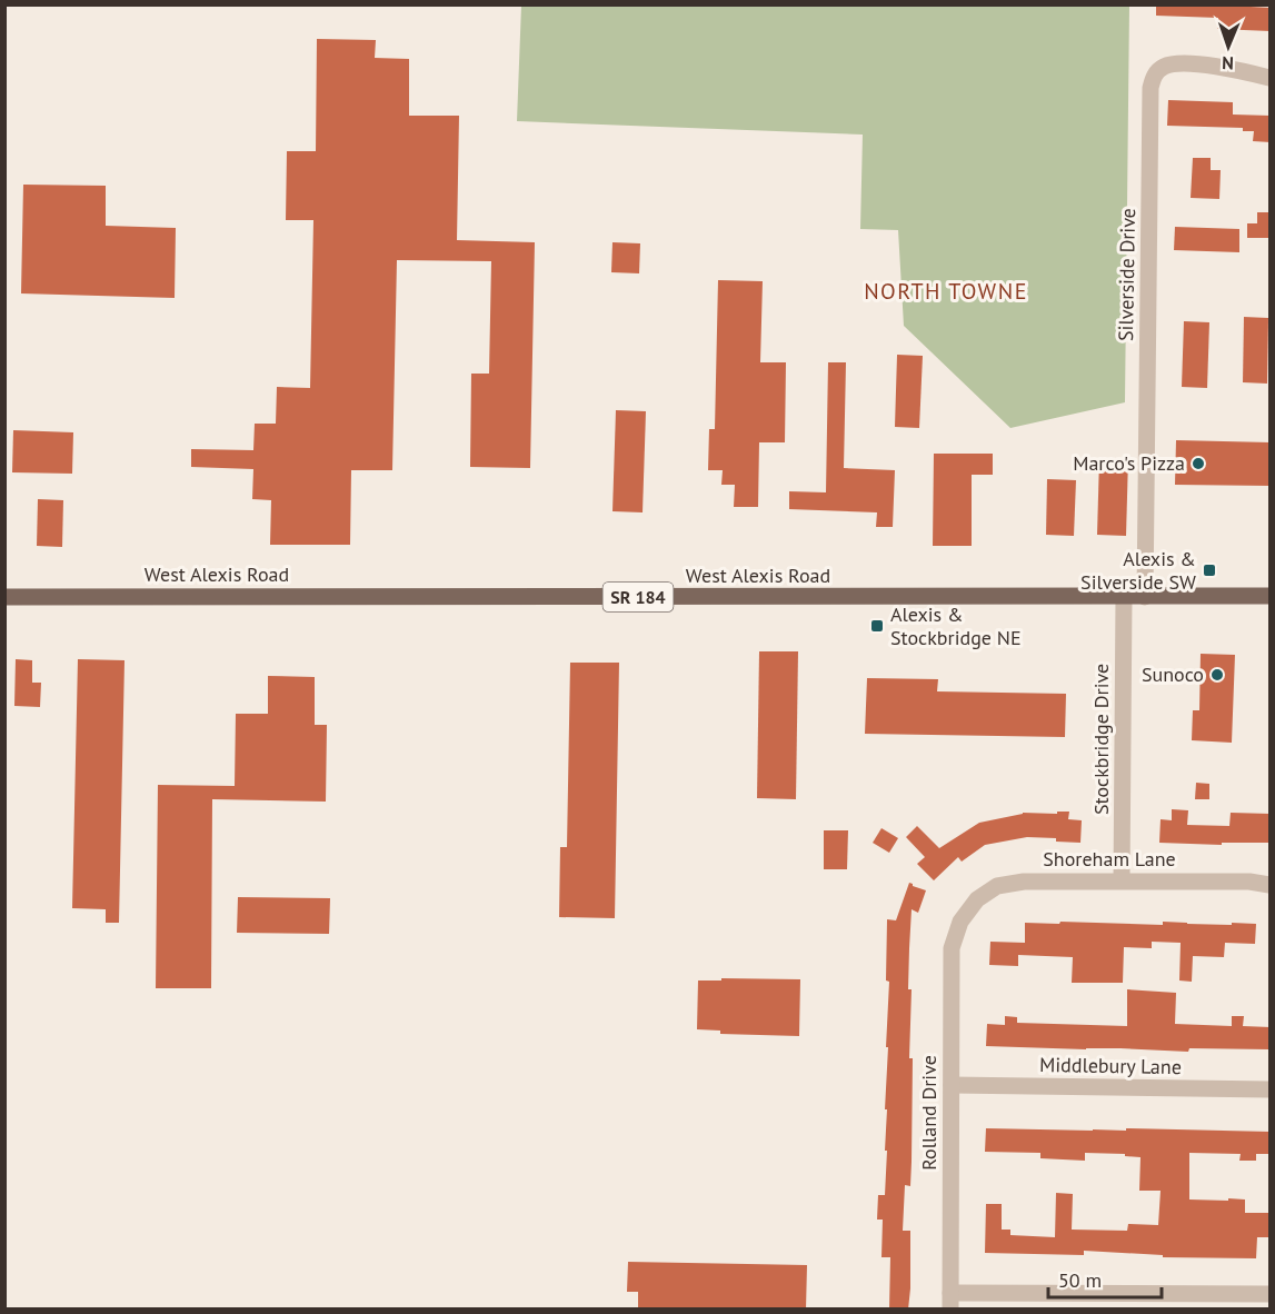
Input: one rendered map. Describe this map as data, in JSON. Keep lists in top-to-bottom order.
{
  "streets": {
    "main road": ["West Alexis Road", "SR 184"],
    "street": [
      "Silverside Drive",
      "Stockbridge Drive",
      "Shoreham Lane",
      "Middlebury Lane",
      "Rolland Drive"
    ]
  },
  "crossings": [
    ["Silverside Drive", "West Alexis Road"],
    ["West Alexis Road", "Stockbridge Drive"],
    ["Stockbridge Drive", "Shoreham Lane"],
    ["Shoreham Lane", "Rolland Drive"],
    ["Middlebury Lane", "Rolland Drive"]
  ],
  "districts": ["NORTH TOWNE"],
  "places": {
    "other": ["Marco's Pizza", "Sunoco"],
    "transit": ["Alexis & Silverside SW", "Alexis & Stockbridge NE"]
  },
  "scale_bar": "50 m",
  "north": "bottom"
}
